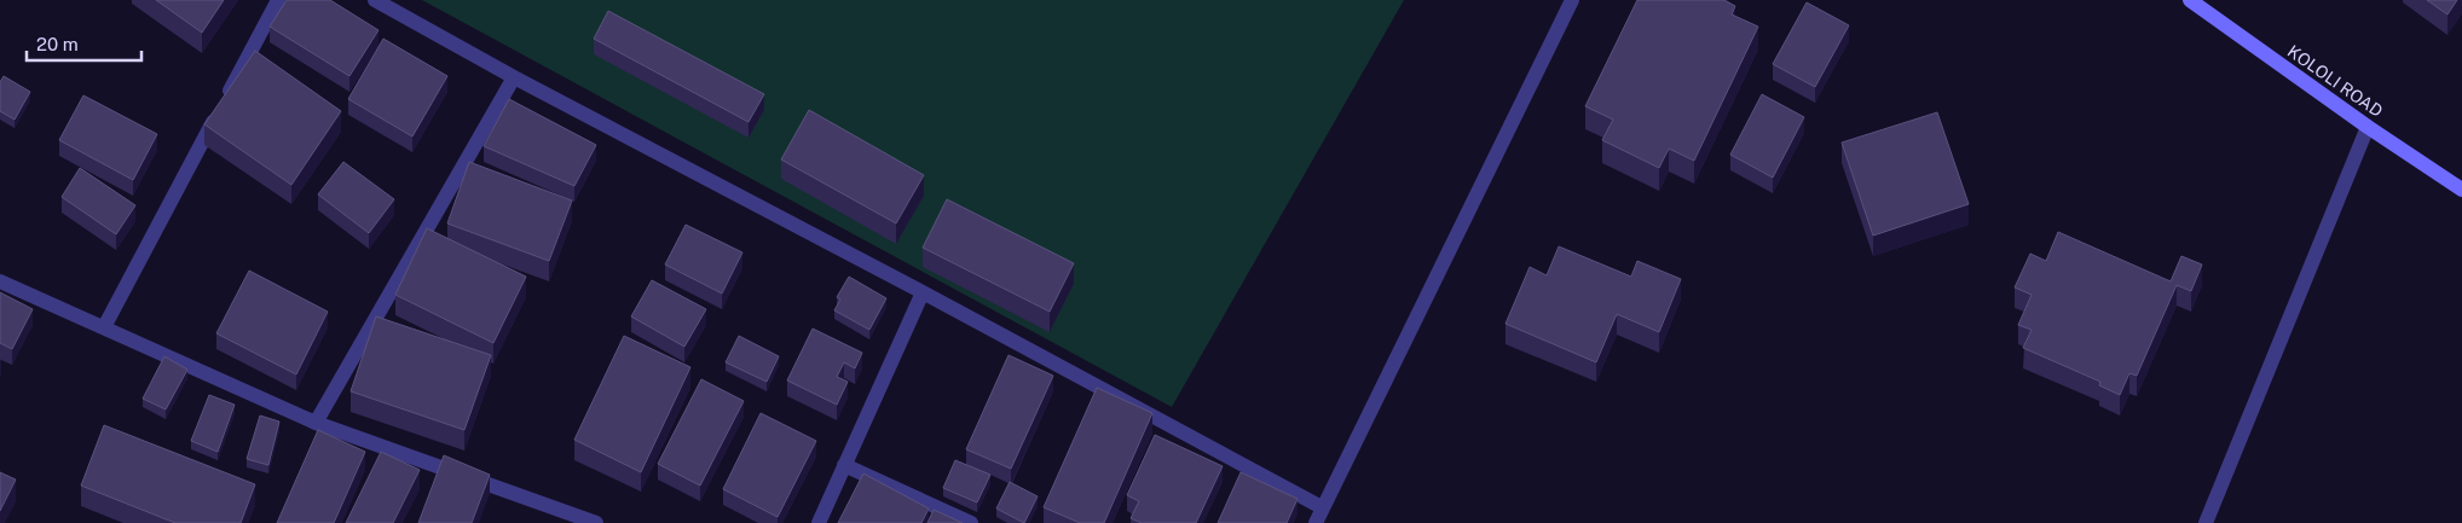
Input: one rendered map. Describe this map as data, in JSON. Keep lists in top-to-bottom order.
{
  "streets": {
    "street": ["KOLOLI ROAD"]
  },
  "scale_bar": "20 m"
}
